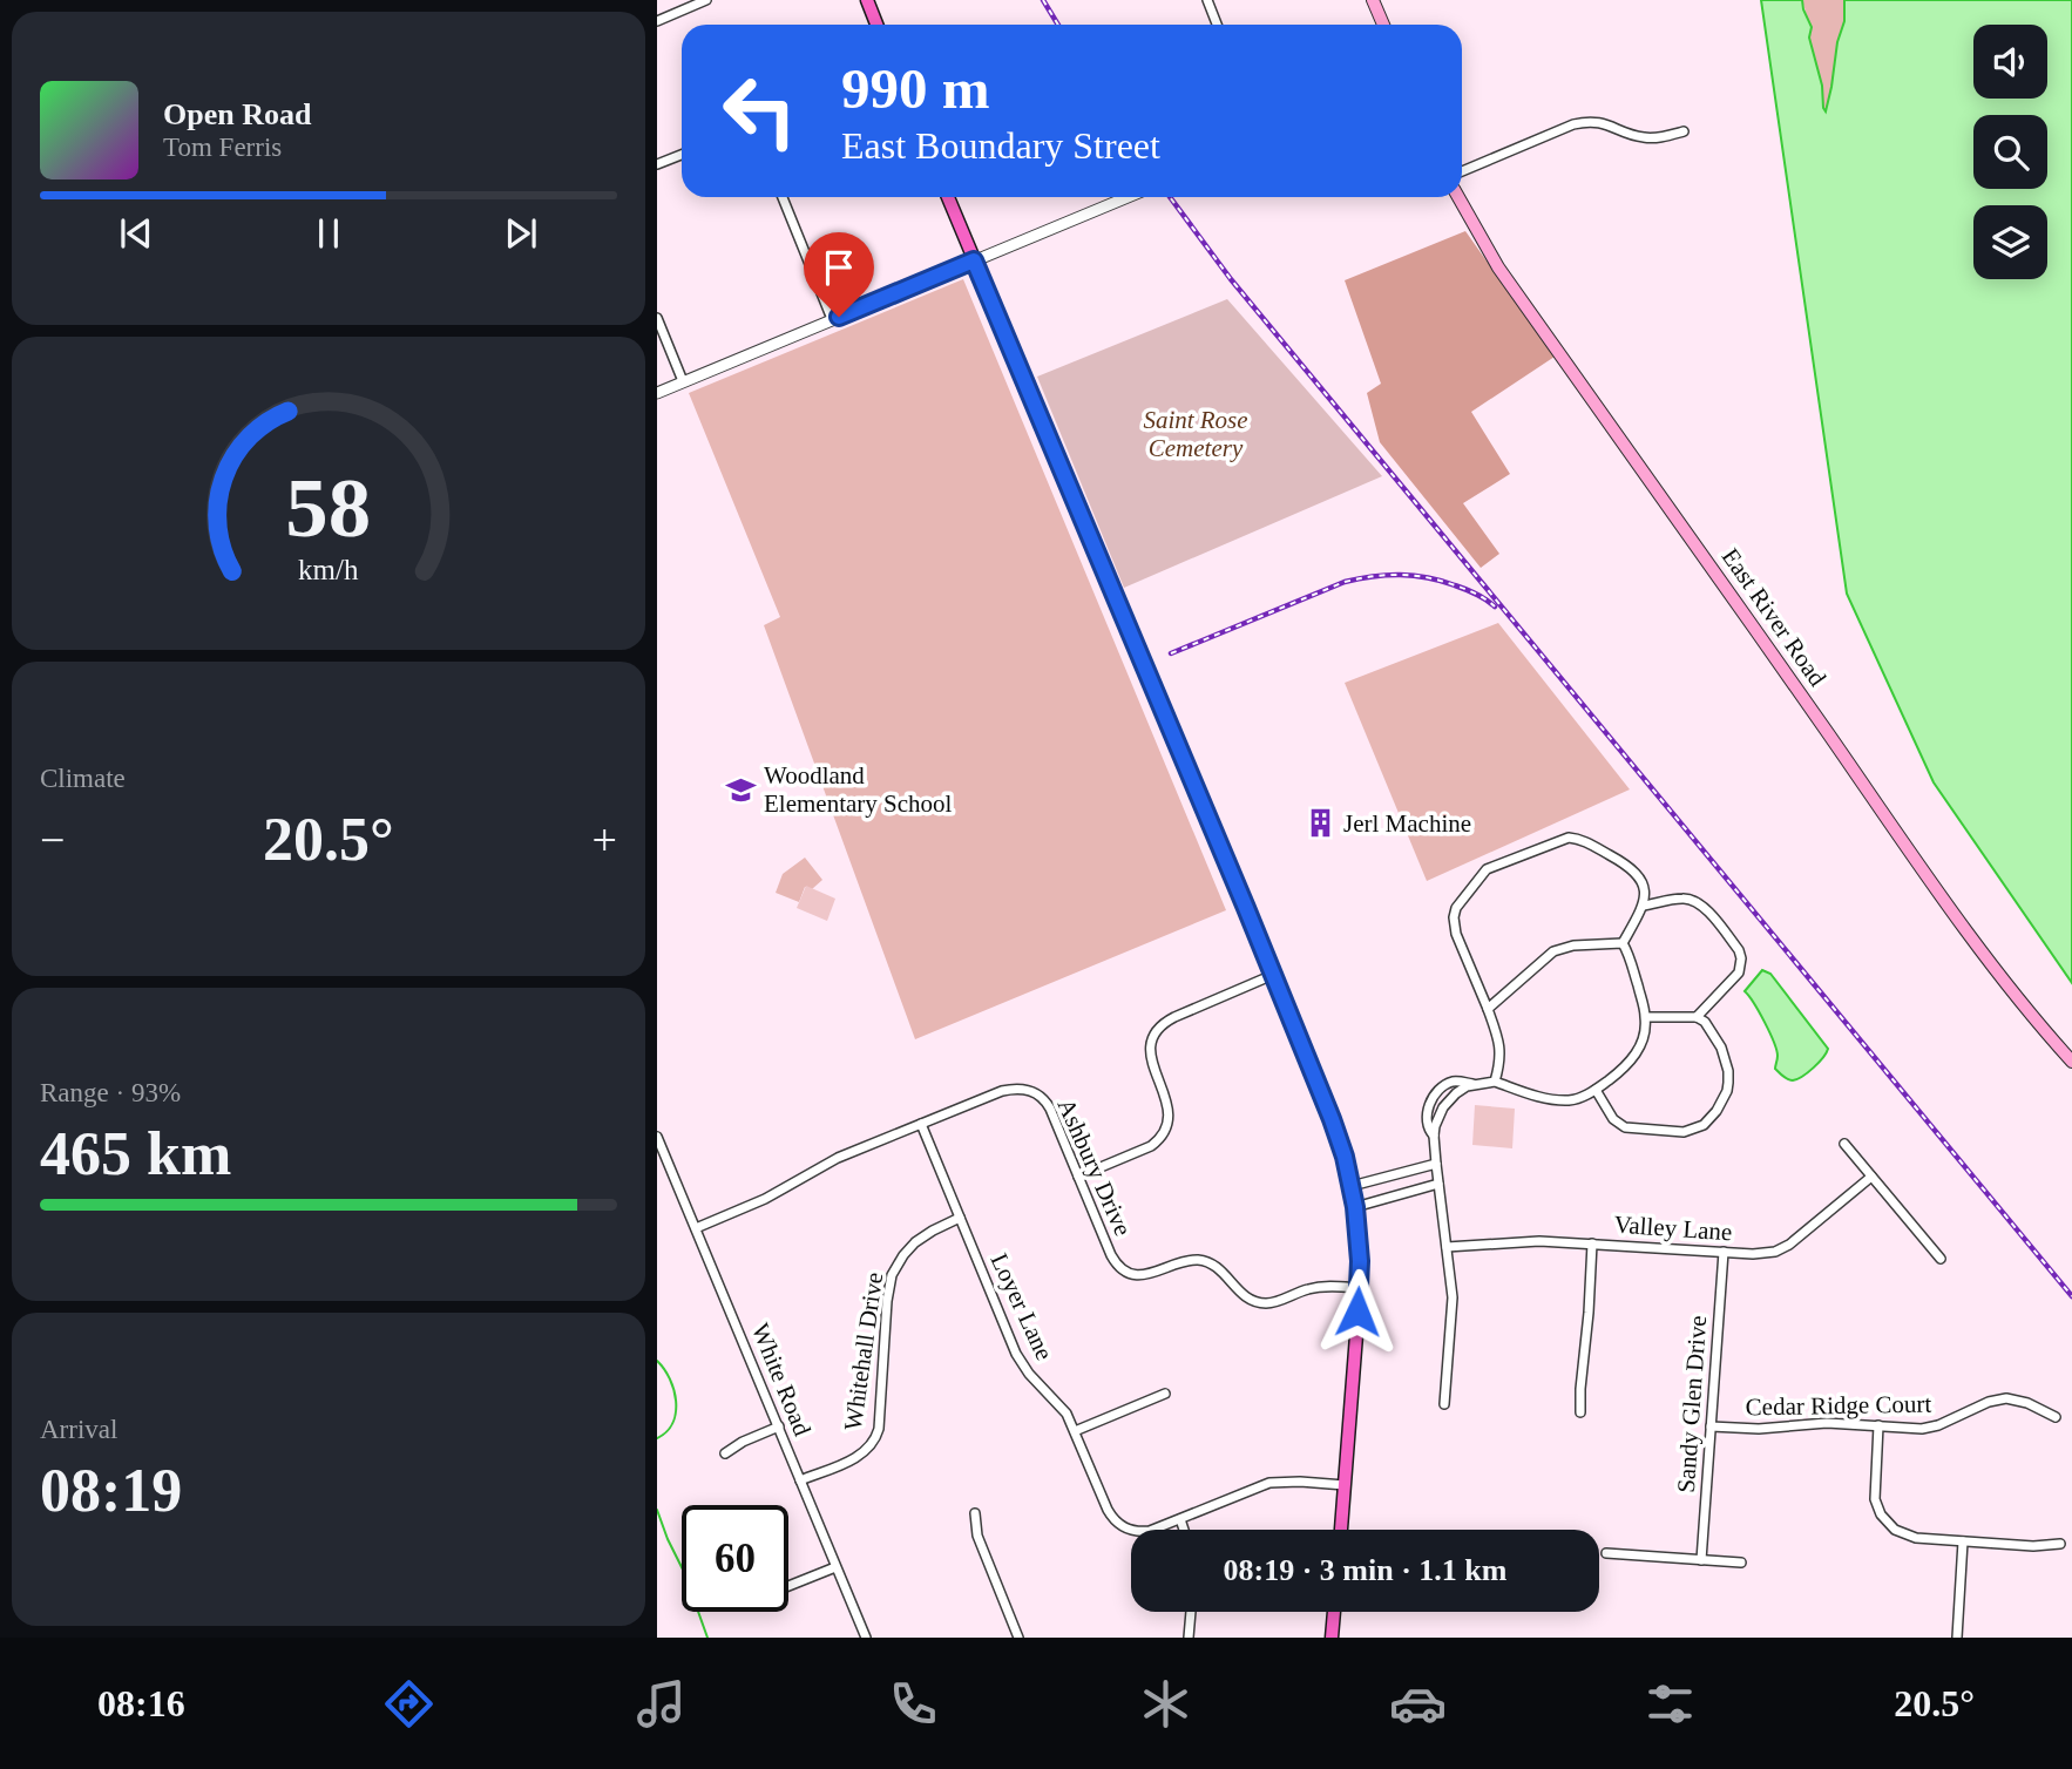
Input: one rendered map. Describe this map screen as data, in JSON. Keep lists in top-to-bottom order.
{
  "streets": {
    "main road": ["East River Road"],
    "street": [
      "Ashbury Drive",
      "Valley Lane",
      "Loyer Lane",
      "Whitehall Drive",
      "White Road",
      "Sandy Glen Drive",
      "Cedar Ridge Court"
    ]
  },
  "crossings": [
    ["Ashbury Drive", "Loyer Lane"],
    ["Ashbury Drive", "White Road"],
    ["Valley Lane", "Sandy Glen Drive"],
    ["Loyer Lane", "Whitehall Drive"],
    ["Whitehall Drive", "White Road"],
    ["Sandy Glen Drive", "Cedar Ridge Court"]
  ],
  "parks": ["Saint Rose Cemetery"],
  "places": {
    "school or university": ["Woodland Elementary School"],
    "building": ["Jerl Machine"]
  },
  "page": {
    "turn": ["990 m", "East Boundary Street"],
    "song": ["Open Road", "Tom Ferris"],
    "tile": [
      "Climate",
      ["Range · 93%", "465 km"],
      ["Arrival", "08:19"]
    ],
    "heat": ["−", "20.5°", "+"],
    "limit": "60",
    "trip": "08:19 · 3 min · 1.1 km",
    "tabs": ["08:16", "20.5°"],
    "gauge": ["58", "km/h"]
  }
}
